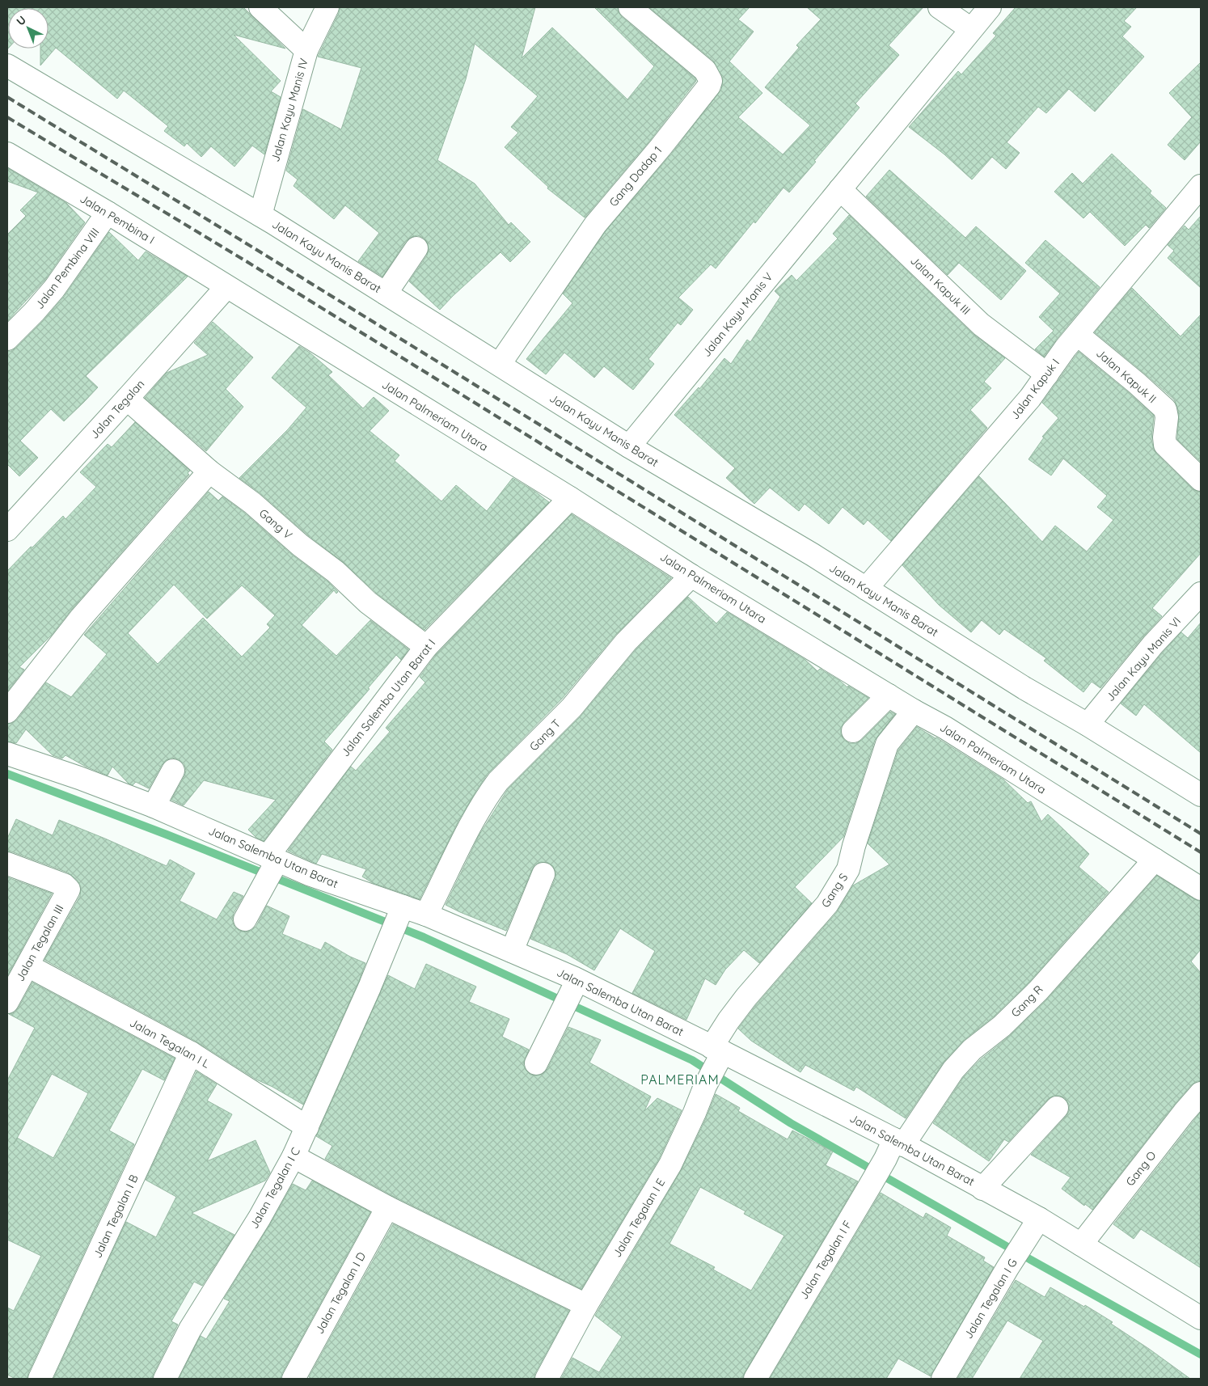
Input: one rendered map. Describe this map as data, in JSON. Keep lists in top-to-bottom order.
{
  "streets": {
    "street": [
      "Jalan Kayu Manis IV",
      "Gang Dadap 1",
      "Jalan Pembina I",
      "Jalan Kayu Manis Barat",
      "Jalan Pembina VIII",
      "Jalan Kapuk III",
      "Jalan Kayu Manis V",
      "Jalan Kapuk II",
      "Jalan Kapuk I",
      "Jalan Tegalan",
      "Jalan Palmeriam Utara",
      "Gang V",
      "Jalan Kayu Manis VI",
      "Jalan Salemba Utan Barat I",
      "Gang T",
      "Jalan Salemba Utan Barat",
      "Gang S",
      "Jalan Tegalan III",
      "Gang R",
      "Jalan Tegalan I L",
      "Gang O",
      "Jalan Tegalan I C",
      "Jalan Tegalan I B",
      "Jalan Tegalan I E",
      "Jalan Tegalan I F",
      "Jalan Tegalan I D",
      "Jalan Tegalan I G"
    ]
  },
  "crossings": [
    ["Jalan Kayu Manis IV", "Jalan Kayu Manis Barat"],
    ["Gang Dadap 1", "Jalan Kayu Manis Barat"],
    ["Jalan Pembina I", "Jalan Pembina VIII"],
    ["Jalan Pembina I", "Jalan Tegalan"],
    ["Jalan Pembina I", "Jalan Palmeriam Utara"],
    ["Jalan Kayu Manis Barat", "Jalan Kayu Manis V"],
    ["Jalan Kayu Manis Barat", "Jalan Kapuk I"],
    ["Jalan Kayu Manis Barat", "Jalan Kayu Manis VI"],
    ["Jalan Kapuk III", "Jalan Kayu Manis V"],
    ["Jalan Kapuk III", "Jalan Kapuk I"],
    ["Jalan Kapuk II", "Jalan Kapuk I"],
    ["Jalan Tegalan", "Jalan Palmeriam Utara"],
    ["Jalan Tegalan", "Gang V"],
    ["Jalan Palmeriam Utara", "Jalan Salemba Utan Barat I"],
    ["Jalan Palmeriam Utara", "Gang T"],
    ["Jalan Palmeriam Utara", "Gang S"],
    ["Jalan Palmeriam Utara", "Gang R"],
    ["Gang V", "Jalan Salemba Utan Barat I"],
    ["Jalan Salemba Utan Barat I", "Jalan Salemba Utan Barat"],
    ["Gang T", "Jalan Salemba Utan Barat"],
    ["Jalan Salemba Utan Barat", "Gang S"],
    ["Jalan Salemba Utan Barat", "Gang R"],
    ["Jalan Salemba Utan Barat", "Gang O"],
    ["Jalan Salemba Utan Barat", "Jalan Tegalan I C"],
    ["Jalan Salemba Utan Barat", "Jalan Tegalan I E"],
    ["Jalan Salemba Utan Barat", "Jalan Tegalan I F"],
    ["Jalan Salemba Utan Barat", "Jalan Tegalan I G"],
    ["Gang S", "Jalan Tegalan I E"],
    ["Jalan Tegalan III", "Jalan Tegalan I L"],
    ["Gang R", "Jalan Tegalan I F"],
    ["Jalan Tegalan I L", "Jalan Tegalan I C"],
    ["Jalan Tegalan I L", "Jalan Tegalan I B"]
  ],
  "districts": ["PALMERIAM"],
  "north": "top left"
}
